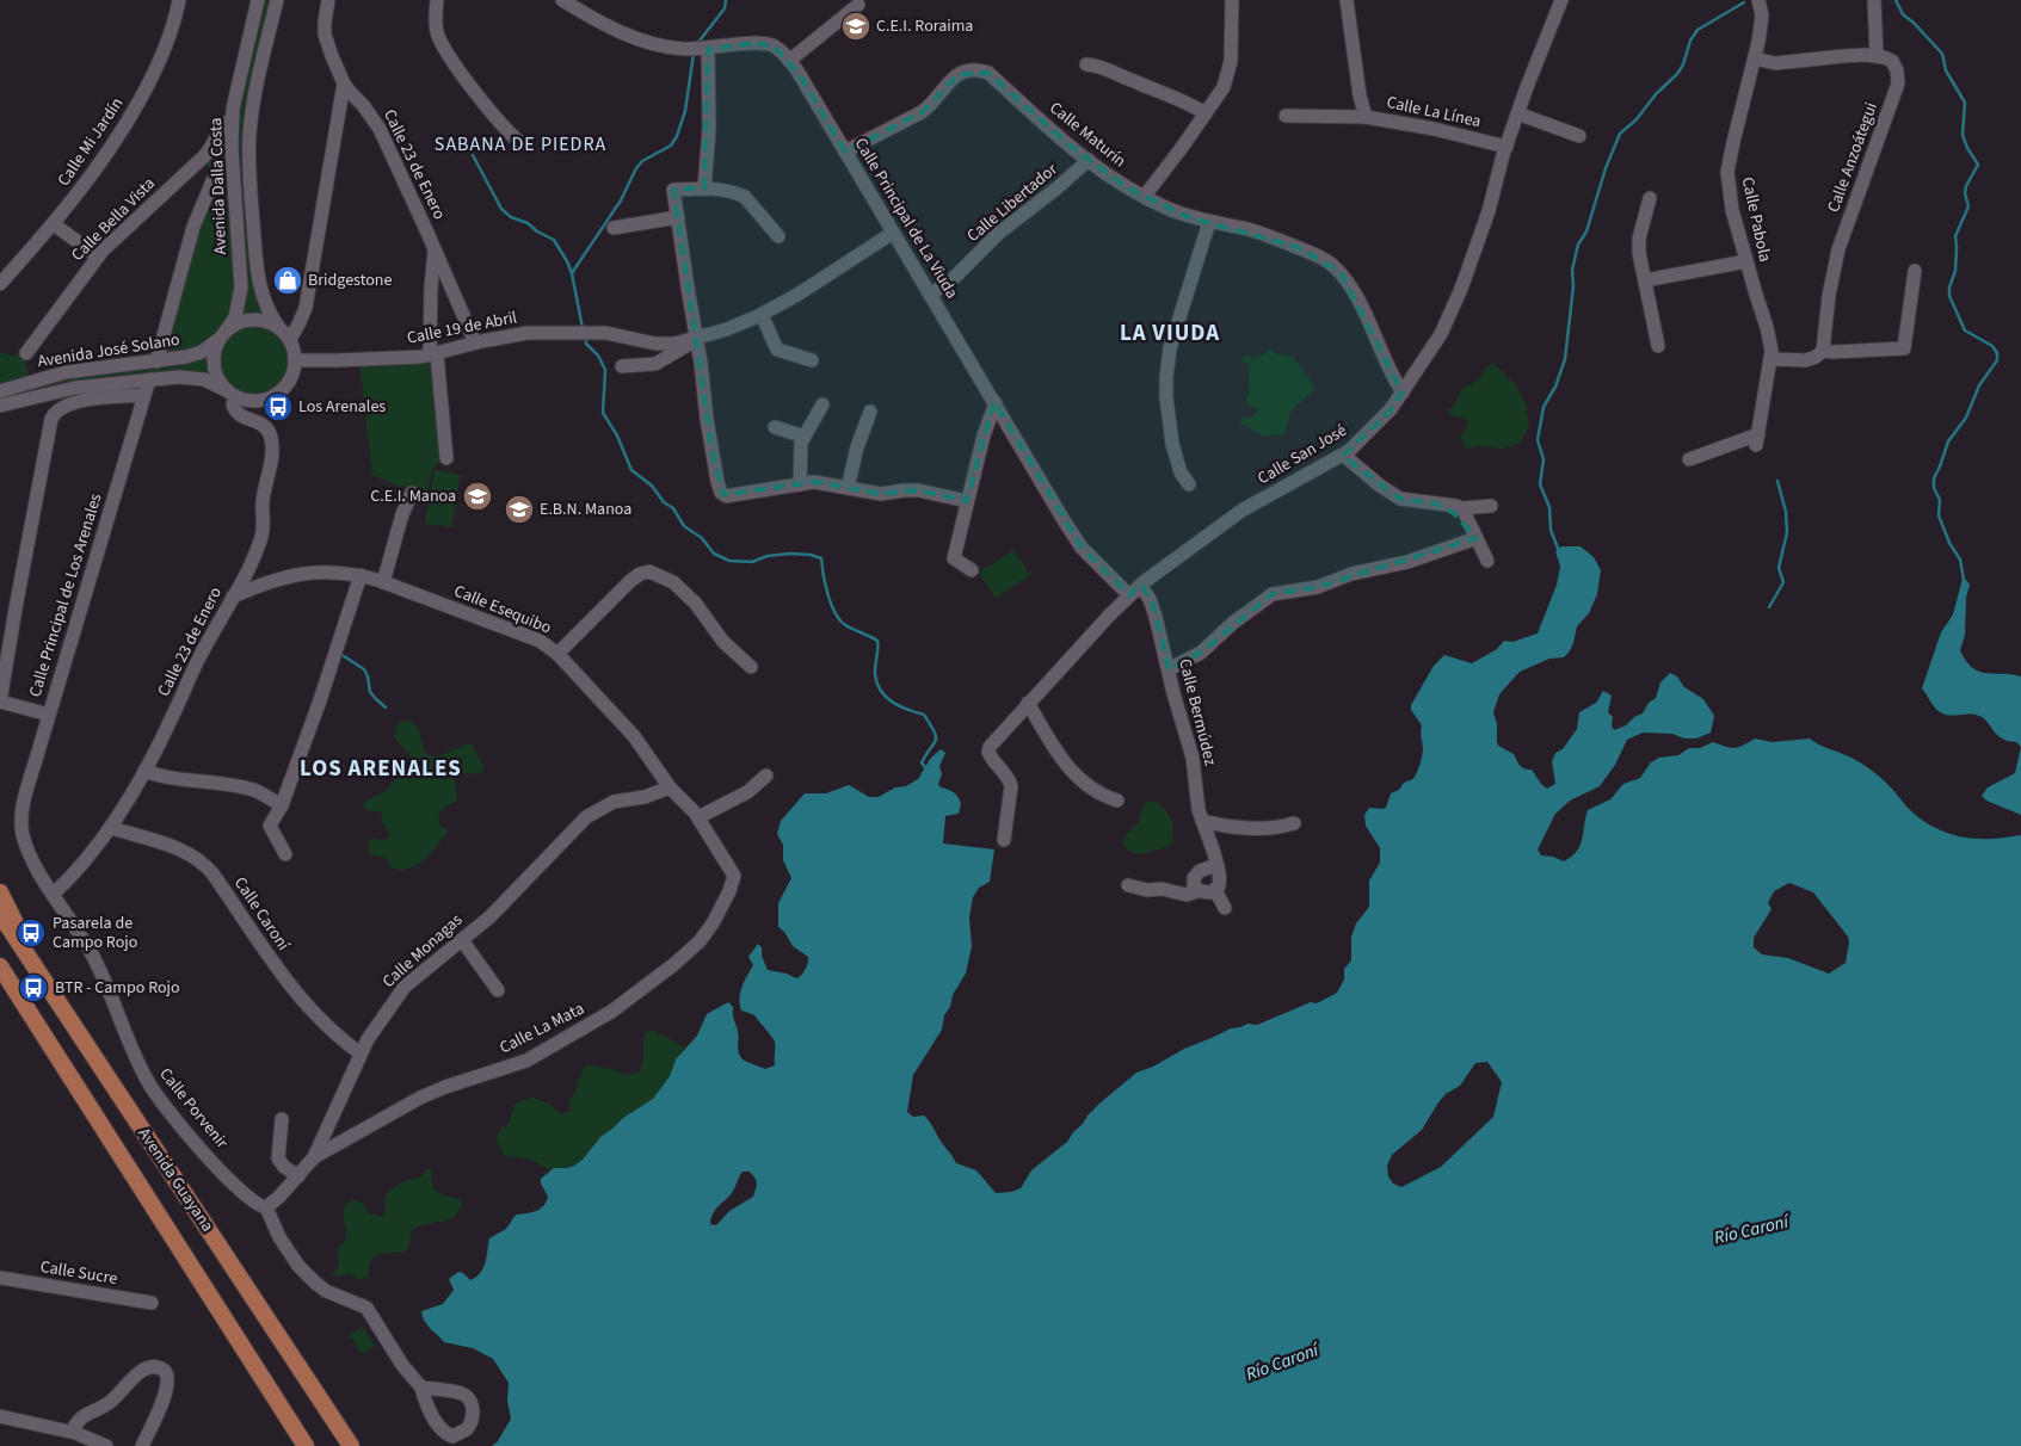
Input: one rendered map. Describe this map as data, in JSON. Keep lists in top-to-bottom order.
{
  "streets": {
    "main road": ["Avenida Guayana"],
    "street": [
      "Calle La Línea",
      "Calle Maturín",
      "Calle Mi Jardín",
      "Calle Anzoátegui",
      "Calle 23 de Enero",
      "Avenida Dalla Costa",
      "Calle Libertador",
      "Calle Principal de La Viuda",
      "Calle Bella Vista",
      "Calle Pabola",
      "Calle 19 de Abril",
      "Avenida José Solano",
      "Calle San José",
      "Calle Principal de Los Arenales",
      "Calle Esequibo",
      "Calle Bermúdez",
      "Calle Caroní",
      "Calle Monagas",
      "Calle La Mata",
      "Calle Porvenir",
      "Calle Sucre"
    ]
  },
  "crossings": [
    ["Calle La Línea", "Calle San José"],
    ["Calle Maturín", "Calle Libertador"],
    ["Calle Maturín", "Calle Principal de La Viuda"],
    ["Calle Maturín", "Calle San José"],
    ["Calle 23 de Enero", "Avenida Dalla Costa"],
    ["Calle 23 de Enero", "Calle 19 de Abril"],
    ["Calle 23 de Enero", "Avenida José Solano"],
    ["Calle 23 de Enero", "Calle Esequibo"],
    ["Calle 23 de Enero", "Calle Caroní"],
    ["Calle 23 de Enero", "Calle Porvenir"],
    ["Avenida Dalla Costa", "Calle Bella Vista"],
    ["Avenida Dalla Costa", "Calle 19 de Abril"],
    ["Avenida Dalla Costa", "Avenida José Solano"],
    ["Calle Libertador", "Calle Principal de La Viuda"],
    ["Calle Principal de La Viuda", "Calle 19 de Abril"],
    ["Calle Principal de La Viuda", "Calle San José"],
    ["Calle 19 de Abril", "Avenida José Solano"],
    ["Avenida José Solano", "Calle Principal de Los Arenales"],
    ["Calle San José", "Calle Bermúdez"],
    ["Calle Principal de Los Arenales", "Calle Porvenir"],
    ["Calle Esequibo", "Calle Monagas"],
    ["Calle Esequibo", "Calle La Mata"],
    ["Calle Caroní", "Calle Monagas"],
    ["Calle Monagas", "Calle La Mata"],
    ["Calle Monagas", "Calle Porvenir"]
  ],
  "districts": ["SABANA DE PIEDRA", "LA VIUDA", "LOS ARENALES"],
  "water": ["Río Caroní"],
  "places": {
    "school or university": ["C.E.I. Roraima", "C.E.I. Manoa", "E.B.N. Manoa"],
    "shop": ["Bridgestone"],
    "bus stop": ["Los Arenales", "Pasarela de Campo Rojo", "BTR - Campo Rojo"]
  }
}
